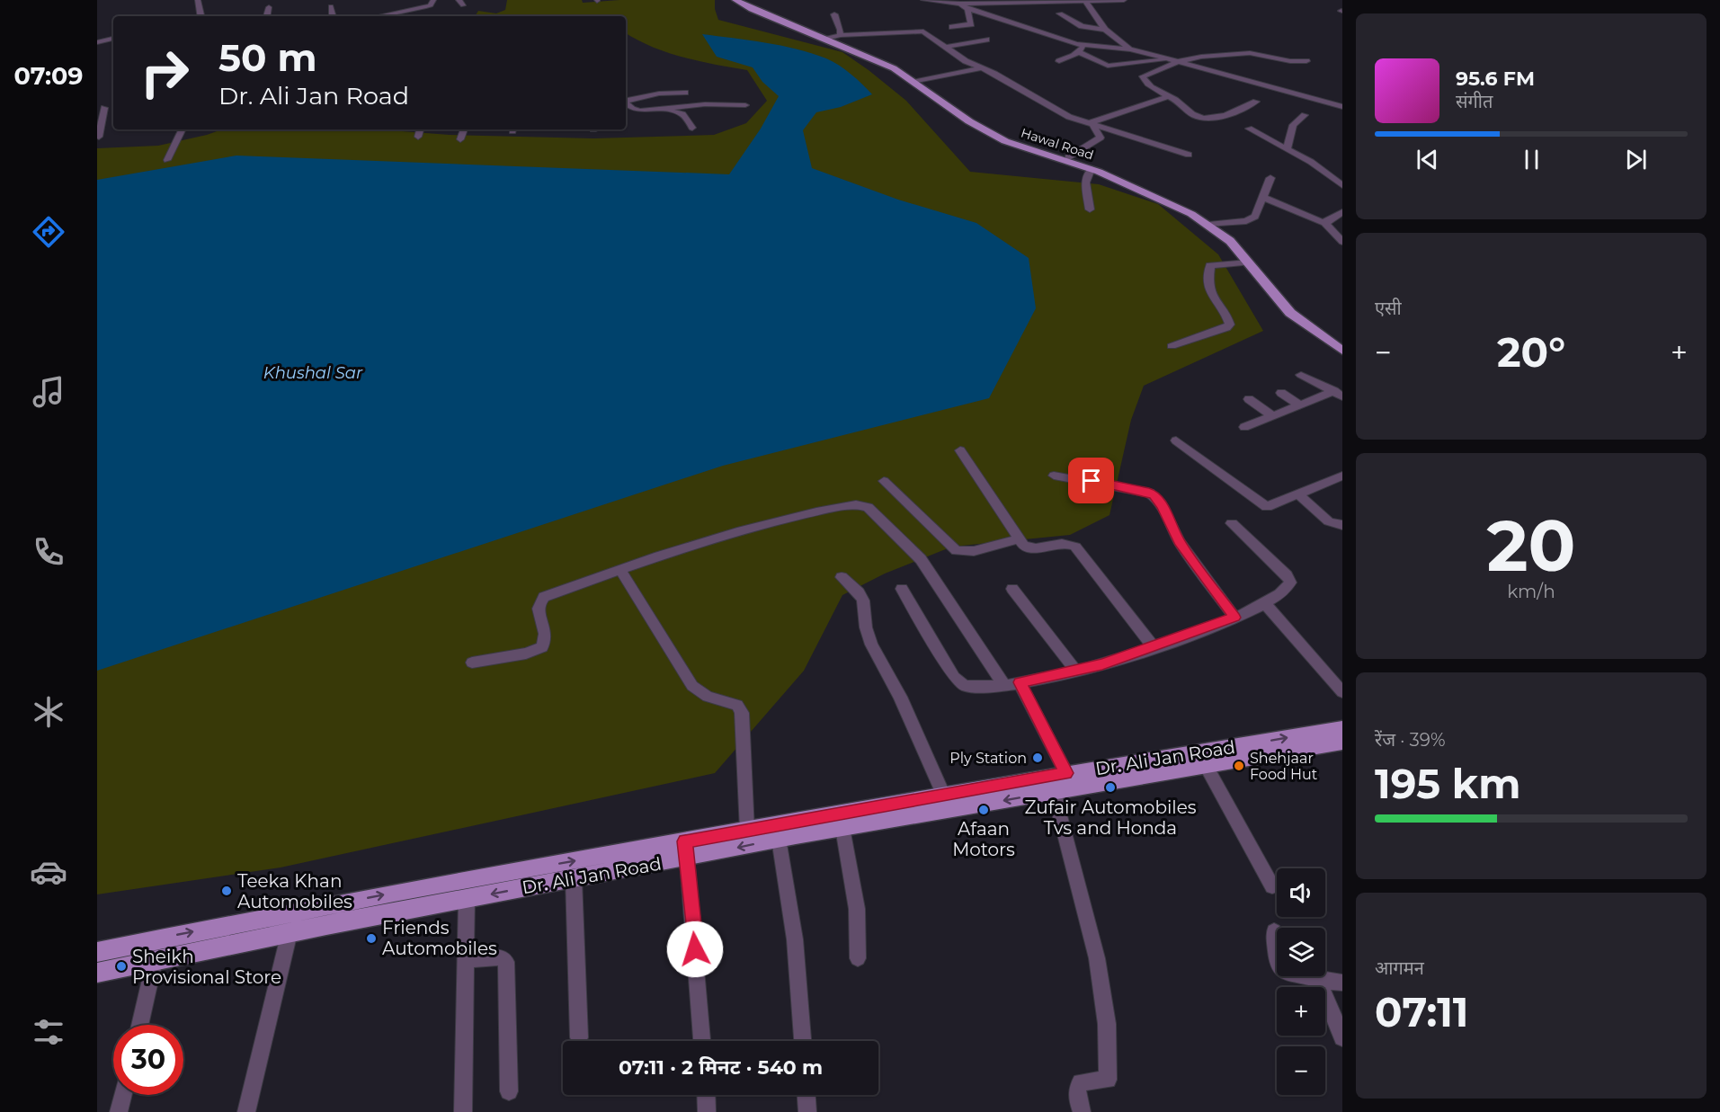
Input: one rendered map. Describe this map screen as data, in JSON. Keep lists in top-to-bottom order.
{
  "streets": {
    "main road": ["Hawal Road", "Dr. Ali Jan Road"]
  },
  "water": ["Khushal Sar"],
  "places": [
    "Ply Station",
    "Shehjaar Food Hut",
    "Zufair Automobiles Tvs and Honda",
    "Afaan Motors",
    "Teeka Khan Automobiles",
    "Friends Automobiles",
    "Sheikh Provisional Store"
  ],
  "page": {
    "tabs": "07:09",
    "turn": ["50 m", "Dr. Ali Jan Road"],
    "song": ["95.6 FM", "संगीत"],
    "tile": [
      "एसी",
      ["20", "km/h"],
      ["रेंज · 39%", "195 km"],
      ["आगमन", "07:11"]
    ],
    "heat": ["−", "20°", "+"],
    "map_buttons": ["+", "−"],
    "limit": "30",
    "trip": "07:11 · 2 मिनट · 540 m"
  }
}
